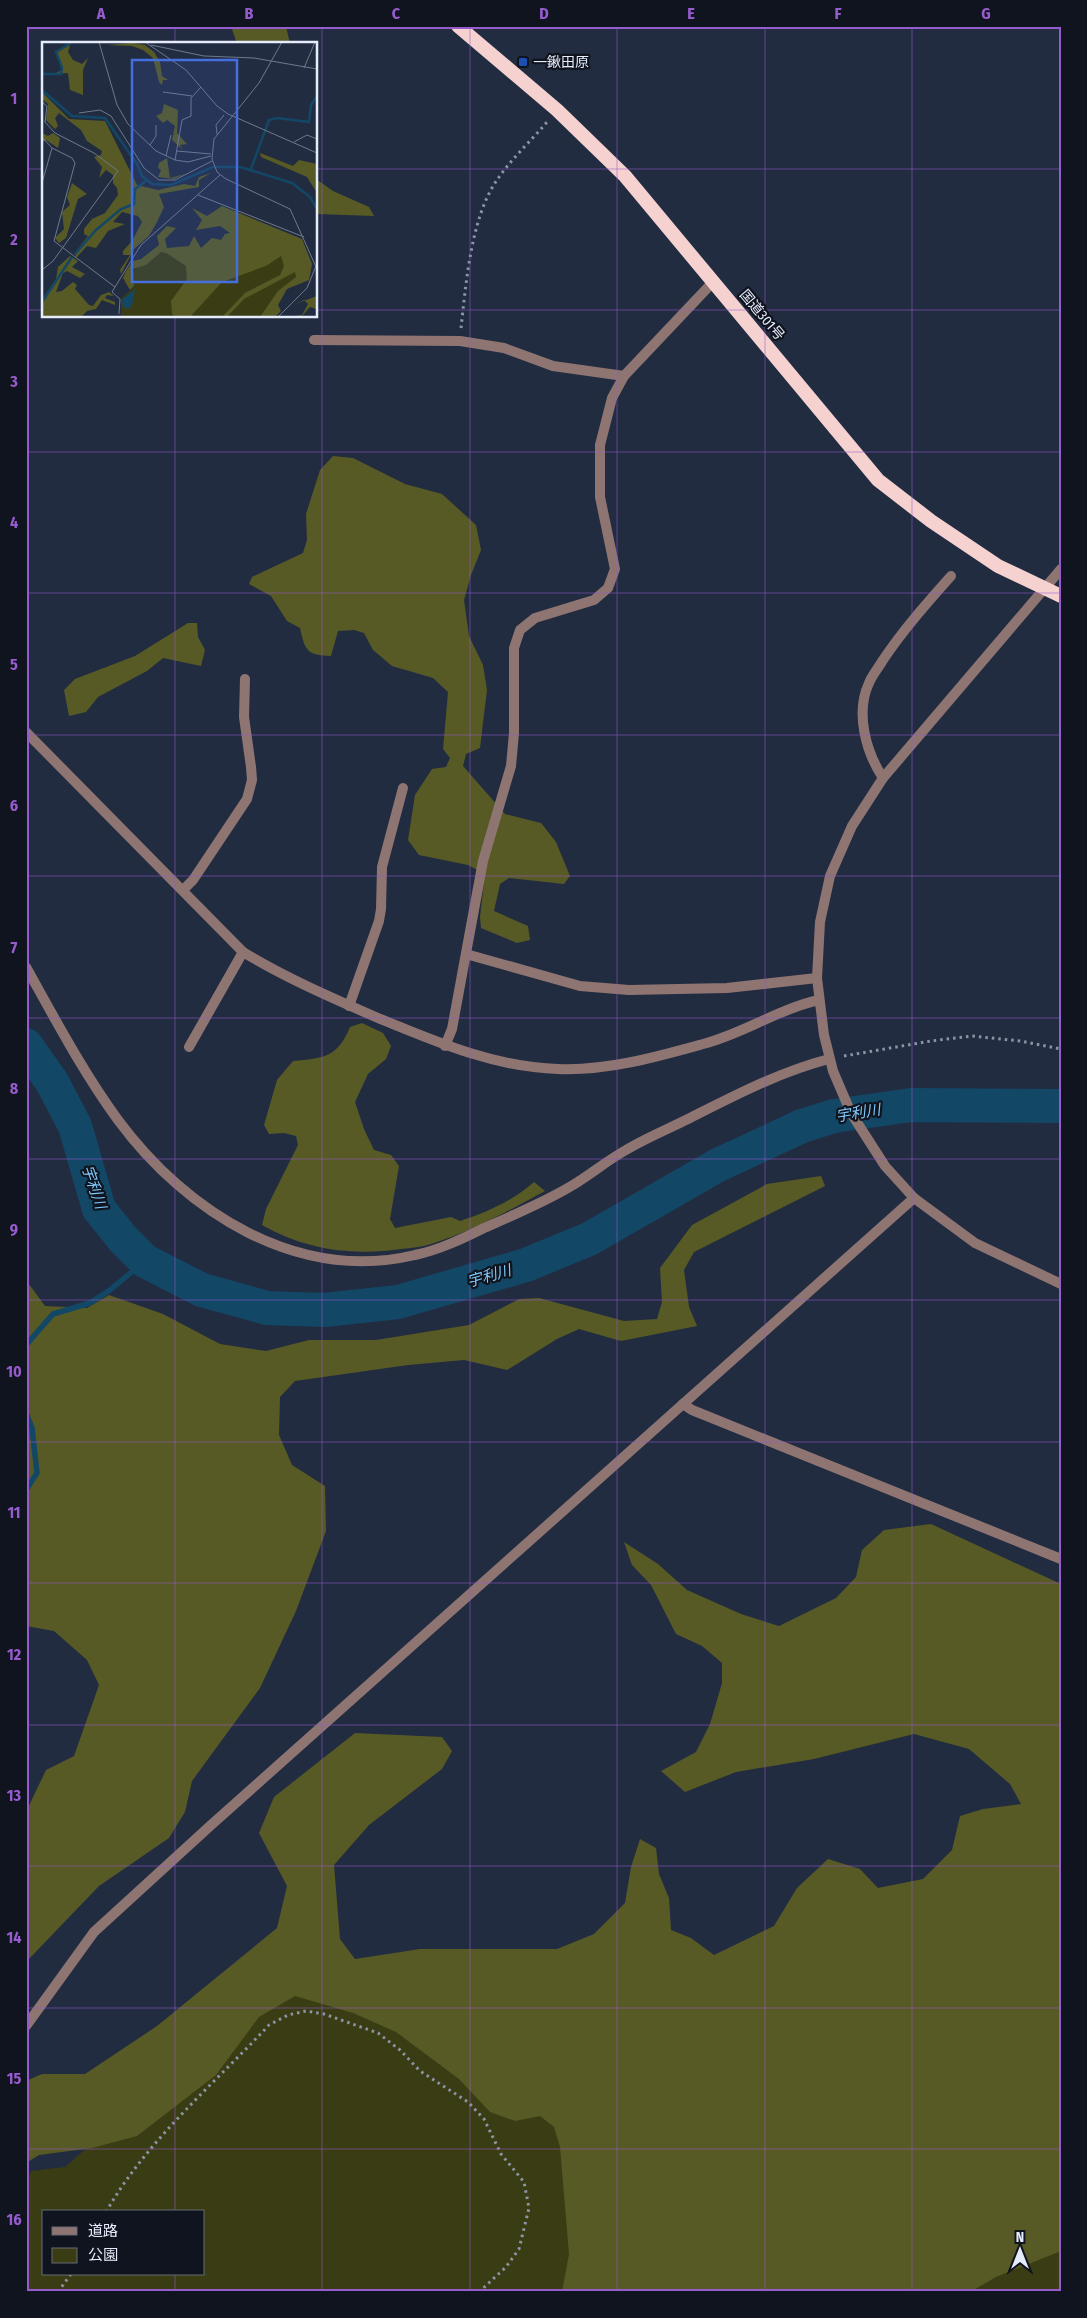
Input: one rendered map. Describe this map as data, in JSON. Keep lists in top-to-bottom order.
{
  "streets": {
    "highway": ["国道301号"]
  },
  "water": ["宇利川"],
  "places": {
    "transit": ["一鍬田原"]
  },
  "legend": ["道路", "公園"],
  "north": "top",
  "grid": {
    "columns": [
      "A",
      "B",
      "C",
      "D",
      "E",
      "F",
      "G"
    ],
    "rows": [
      "1",
      "2",
      "3",
      "4",
      "5",
      "6",
      "7",
      "8",
      "9",
      "10",
      "11",
      "12",
      "13",
      "14",
      "15",
      "16"
    ]
  }
}
